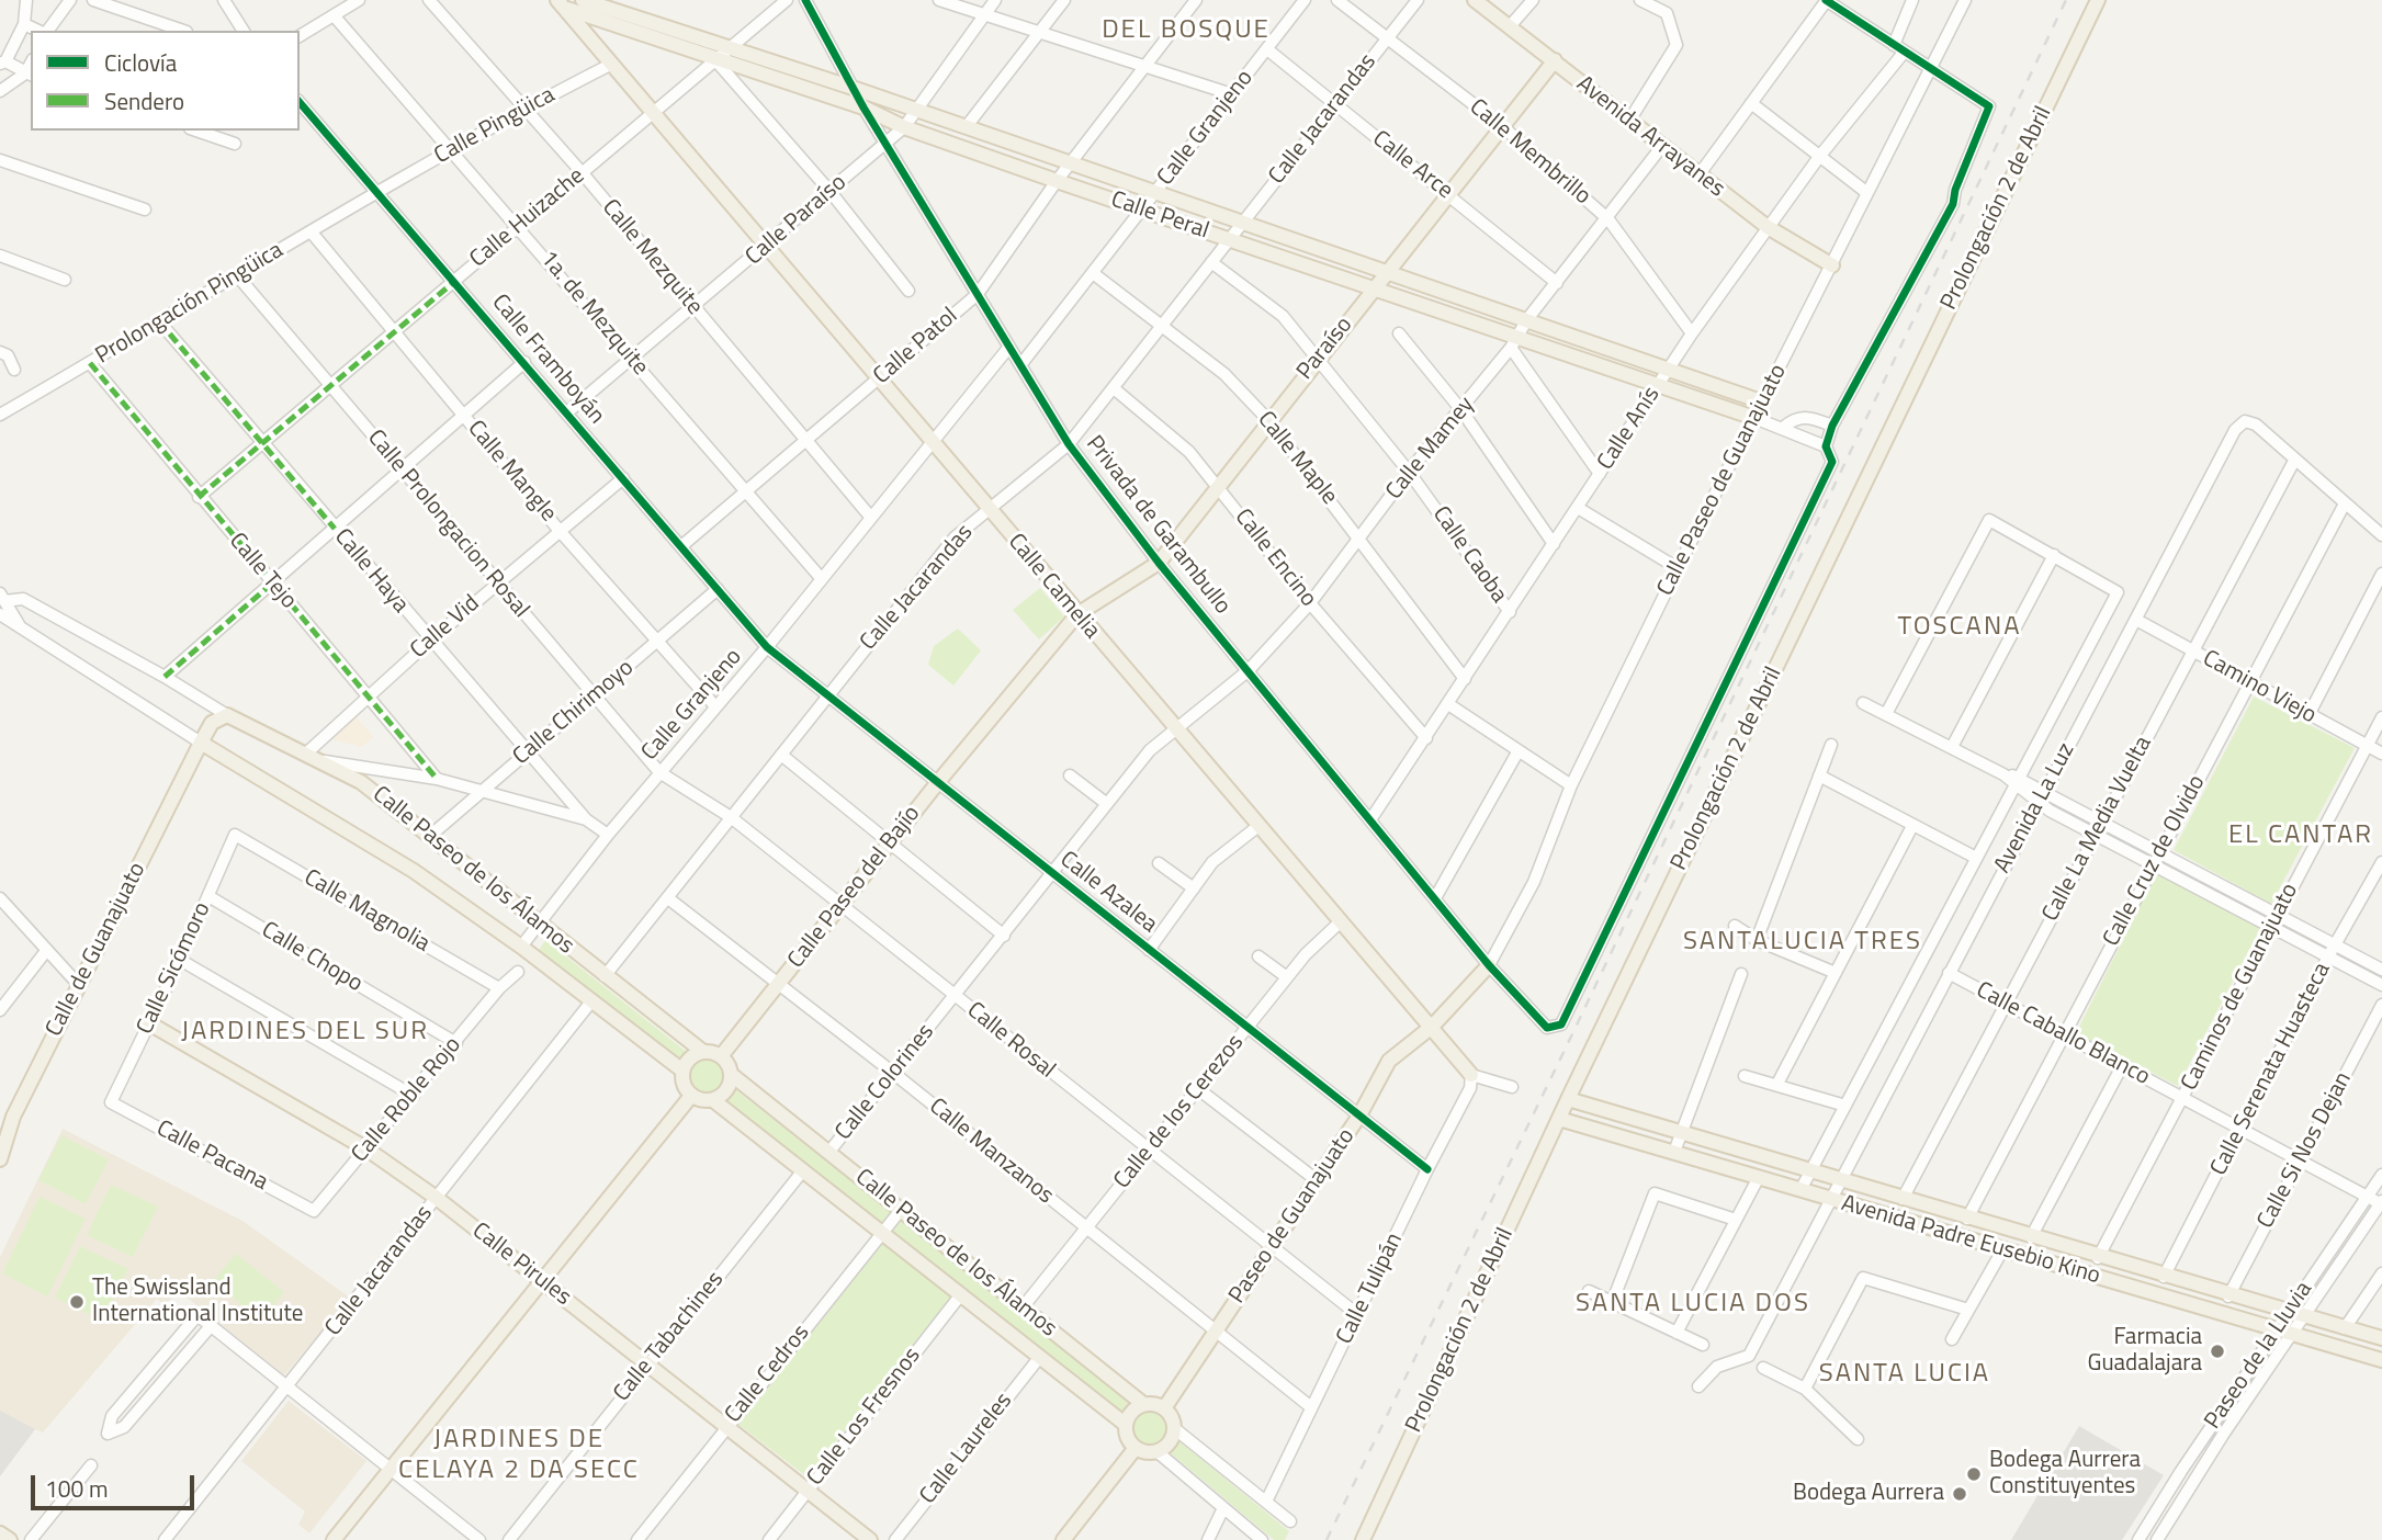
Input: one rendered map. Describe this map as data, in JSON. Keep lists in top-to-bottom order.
{
  "streets": {
    "main road": [
      "Avenida Arrayanes",
      "Prolongación 2 de Abril",
      "Calle Peral",
      "Paraíso",
      "Calle Camelia",
      "Calle Paseo de los Álamos",
      "Calle Paseo del Bajío",
      "Calle de Guanajuato",
      "Paseo de Guanajuato",
      "Avenida Padre Eusebio Kino",
      "Calle Pirules"
    ],
    "street": [
      "Calle Jacarandas",
      "Calle Pingüica",
      "Calle Granjeno",
      "Calle Membrillo",
      "Calle Arce",
      "Calle Huizache",
      "Calle Paraíso",
      "Calle Mezquite",
      "Prolongación Pingüica",
      "1a. de Mezquite",
      "Calle Patol",
      "Calle Framboyán",
      "Calle Anís",
      "Calle Mamey",
      "Calle Maple",
      "Calle Mangle",
      "Calle Paseo de Guanajuato",
      "Calle Prolongacion Rosal",
      "Privada de Garambullo",
      "Calle Caoba",
      "Calle Encino",
      "Calle Tejo",
      "Calle Haya",
      "Calle Vid",
      "Camino Viejo",
      "Calle Chirimoyo",
      "Avenida La Luz",
      "Calle La Media Vuelta",
      "Calle Cruz de Olvido",
      "Calle Azalea",
      "Calle Magnolia",
      "Calle Chopo",
      "Calle Sicómoro",
      "Caminos de Guanajuato",
      "Calle Caballo Blanco",
      "Calle Rosal",
      "Calle Serenata Huasteca",
      "Calle Colorines",
      "Calle Roble Rojo",
      "Calle de los Cerezos",
      "Calle Si Nos Dejan",
      "Calle Manzanos",
      "Calle Pacana",
      "Calle Tulipán",
      "Calle Tabachines",
      "Paseo de la Lluvia",
      "Calle Cedros",
      "Calle Los Fresnos",
      "Calle Laureles"
    ]
  },
  "crossings": [
    ["Calle Jacarandas", "Calle Membrillo"],
    ["Calle Jacarandas", "Calle Arce"],
    ["Calle Jacarandas", "Calle Peral"],
    ["Calle Jacarandas", "Calle Maple"],
    ["Calle Jacarandas", "Privada de Garambullo"],
    ["Calle Jacarandas", "Calle Caoba"],
    ["Calle Jacarandas", "Calle Encino"],
    ["Calle Jacarandas", "Calle Camelia"],
    ["Calle Jacarandas", "Calle Paseo de los Álamos"],
    ["Calle Jacarandas", "Calle Azalea"],
    ["Calle Jacarandas", "Calle Rosal"],
    ["Calle Jacarandas", "Calle Manzanos"],
    ["Calle Jacarandas", "Calle Pirules"],
    ["Calle Pingüica", "Calle Mezquite"],
    ["Calle Pingüica", "Prolongación Pingüica"],
    ["Calle Pingüica", "1a. de Mezquite"],
    ["Calle Pingüica", "Calle Framboyán"],
    ["Calle Pingüica", "Calle Camelia"],
    ["Calle Granjeno", "Calle Arce"],
    ["Calle Granjeno", "Calle Peral"],
    ["Calle Granjeno", "Calle Mezquite"],
    ["Calle Granjeno", "1a. de Mezquite"],
    ["Calle Granjeno", "Calle Framboyán"],
    ["Calle Granjeno", "Calle Maple"],
    ["Calle Granjeno", "Calle Mangle"],
    ["Calle Granjeno", "Calle Prolongacion Rosal"],
    ["Calle Granjeno", "Privada de Garambullo"],
    ["Calle Granjeno", "Calle Camelia"],
    ["Calle Granjeno", "Calle Paseo de los Álamos"],
    ["Calle Granjeno", "Calle Azalea"],
    ["Calle Granjeno", "Calle Rosal"],
    ["Avenida Arrayanes", "Paraíso"],
    ["Avenida Arrayanes", "Calle Anís"],
    ["Avenida Arrayanes", "Calle Mamey"],
    ["Avenida Arrayanes", "Calle Paseo de Guanajuato"],
    ["Calle Membrillo", "Paraíso"],
    ["Calle Membrillo", "Calle Anís"],
    ["Calle Membrillo", "Calle Mamey"],
    ["Calle Arce", "Paraíso"],
    ["Calle Arce", "Calle Mamey"],
    ["Prolongación 2 de Abril", "Avenida Padre Eusebio Kino"],
    ["Calle Peral", "Calle Huizache"],
    ["Calle Peral", "Calle Paraíso"],
    ["Calle Peral", "Calle Patol"],
    ["Calle Peral", "Paraíso"],
    ["Calle Peral", "Calle Anís"],
    ["Calle Peral", "Calle Mamey"],
    ["Calle Peral", "Calle Paseo de Guanajuato"],
    ["Calle Peral", "Privada de Garambullo"],
    ["Calle Peral", "Calle Camelia"],
    ["Calle Huizache", "Calle Mezquite"],
    ["Calle Huizache", "1a. de Mezquite"],
    ["Calle Huizache", "Calle Framboyán"],
    ["Calle Huizache", "Calle Mangle"],
    ["Calle Huizache", "Calle Prolongacion Rosal"],
    ["Calle Huizache", "Calle Tejo"],
    ["Calle Huizache", "Calle Haya"],
    ["Calle Huizache", "Calle Camelia"],
    ["Calle Paraíso", "Calle Mezquite"],
    ["Calle Paraíso", "1a. de Mezquite"],
    ["Calle Paraíso", "Calle Framboyán"],
    ["Calle Paraíso", "Privada de Garambullo"],
    ["Calle Paraíso", "Calle Camelia"],
    ["Calle Mezquite", "Calle Patol"],
    ["Prolongación Pingüica", "Calle Framboyán"],
    ["Prolongación Pingüica", "Calle Mangle"],
    ["Prolongación Pingüica", "Calle Prolongacion Rosal"],
    ["Prolongación Pingüica", "Calle Tejo"],
    ["Prolongación Pingüica", "Calle Haya"],
    ["1a. de Mezquite", "Calle Patol"],
    ["Calle Patol", "Calle Framboyán"],
    ["Calle Patol", "Privada de Garambullo"],
    ["Calle Patol", "Calle Camelia"],
    ["Paraíso", "Calle Maple"],
    ["Paraíso", "Privada de Garambullo"],
    ["Paraíso", "Calle Caoba"],
    ["Paraíso", "Calle Encino"],
    ["Paraíso", "Calle Camelia"],
    ["Paraíso", "Calle Paseo del Bajío"],
    ["Calle Framboyán", "Calle Vid"],
    ["Calle Framboyán", "Calle Chirimoyo"],
    ["Calle Framboyán", "Calle Azalea"],
    ["Calle Anís", "Calle Maple"],
    ["Calle Anís", "Privada de Garambullo"],
    ["Calle Anís", "Calle Caoba"],
    ["Calle Anís", "Calle Encino"],
    ["Calle Mamey", "Calle Maple"],
    ["Calle Mamey", "Privada de Garambullo"],
    ["Calle Mamey", "Calle Caoba"],
    ["Calle Mamey", "Calle Encino"],
    ["Calle Mamey", "Calle Camelia"],
    ["Calle Mamey", "Calle Colorines"],
    ["Calle Mangle", "Calle Vid"],
    ["Calle Mangle", "Calle Chirimoyo"],
    ["Calle Paseo de Guanajuato", "Privada de Garambullo"],
    ["Calle Paseo de Guanajuato", "Paseo de Guanajuato"],
    ["Calle Prolongacion Rosal", "Calle Vid"],
    ["Calle Prolongacion Rosal", "Calle Chirimoyo"],
    ["Calle Prolongacion Rosal", "Calle Rosal"],
    ["Privada de Garambullo", "Paseo de Guanajuato"],
    ["Calle Tejo", "Calle Vid"],
    ["Calle Haya", "Calle Vid"],
    ["Calle Haya", "Calle Chirimoyo"],
    ["Calle Camelia", "Calle Paseo del Bajío"],
    ["Calle Camelia", "Calle Colorines"],
    ["Calle Camelia", "Calle de los Cerezos"],
    ["Calle Camelia", "Paseo de Guanajuato"],
    ["Calle Camelia", "Calle Tulipán"],
    ["Calle Vid", "Calle Paseo de los Álamos"],
    ["Camino Viejo", "Avenida La Luz"],
    ["Camino Viejo", "Calle La Media Vuelta"],
    ["Camino Viejo", "Calle Cruz de Olvido"],
    ["Camino Viejo", "Caminos de Guanajuato"],
    ["Calle Chirimoyo", "Calle Paseo de los Álamos"],
    ["Avenida La Luz", "Calle La Media Vuelta"],
    ["Avenida La Luz", "Calle Caballo Blanco"],
    ["Avenida La Luz", "Avenida Padre Eusebio Kino"],
    ["Calle La Media Vuelta", "Calle Caballo Blanco"],
    ["Calle La Media Vuelta", "Avenida Padre Eusebio Kino"],
    ["Calle Cruz de Olvido", "Calle Caballo Blanco"],
    ["Calle Cruz de Olvido", "Avenida Padre Eusebio Kino"],
    ["Calle Paseo de los Álamos", "Calle Paseo del Bajío"],
    ["Calle Paseo de los Álamos", "Calle de Guanajuato"],
    ["Calle Paseo de los Álamos", "Calle Colorines"],
    ["Calle Paseo de los Álamos", "Calle de los Cerezos"],
    ["Calle Paseo de los Álamos", "Paseo de Guanajuato"],
    ["Calle Paseo de los Álamos", "Calle Tabachines"],
    ["Calle Paseo de los Álamos", "Calle Cedros"],
    ["Calle Paseo de los Álamos", "Calle Los Fresnos"],
    ["Calle Paseo de los Álamos", "Calle Laureles"],
    ["Calle Paseo del Bajío", "Calle Azalea"],
    ["Calle Paseo del Bajío", "Calle Rosal"],
    ["Calle Paseo del Bajío", "Calle Manzanos"],
    ["Calle Azalea", "Calle Colorines"],
    ["Calle Azalea", "Calle de los Cerezos"],
    ["Calle Azalea", "Paseo de Guanajuato"],
    ["Calle Azalea", "Calle Tulipán"],
    ["Calle Magnolia", "Calle Sicómoro"],
    ["Calle Magnolia", "Calle Roble Rojo"],
    ["Calle Chopo", "Calle Sicómoro"],
    ["Calle Chopo", "Calle Roble Rojo"],
    ["Calle Sicómoro", "Calle Pacana"],
    ["Calle Sicómoro", "Calle Pirules"],
    ["Caminos de Guanajuato", "Calle Caballo Blanco"],
    ["Caminos de Guanajuato", "Avenida Padre Eusebio Kino"],
    ["Calle Caballo Blanco", "Calle Serenata Huasteca"],
    ["Calle Caballo Blanco", "Calle Si Nos Dejan"],
    ["Calle Caballo Blanco", "Paseo de la Lluvia"],
    ["Calle Rosal", "Calle Colorines"],
    ["Calle Rosal", "Calle de los Cerezos"],
    ["Calle Rosal", "Paseo de Guanajuato"],
    ["Calle Rosal", "Calle Tulipán"],
    ["Calle Serenata Huasteca", "Avenida Padre Eusebio Kino"],
    ["Calle Colorines", "Calle Manzanos"],
    ["Calle Roble Rojo", "Calle Pacana"],
    ["Calle Roble Rojo", "Calle Pirules"],
    ["Calle de los Cerezos", "Calle Manzanos"],
    ["Calle Si Nos Dejan", "Avenida Padre Eusebio Kino"],
    ["Calle Manzanos", "Paseo de Guanajuato"],
    ["Calle Manzanos", "Calle Tulipán"],
    ["Avenida Padre Eusebio Kino", "Paseo de la Lluvia"],
    ["Calle Pirules", "Calle Tabachines"],
    ["Calle Pirules", "Calle Cedros"],
    ["Calle Pirules", "Calle Los Fresnos"]
  ],
  "districts": [
    "DEL BOSQUE",
    "TOSCANA",
    "EL CANTAR",
    "SANTALUCIA TRES",
    "JARDINES DEL SUR",
    "SANTA LUCIA DOS",
    "SANTA LUCIA",
    "JARDINES DE CELAYA 2 DA SECC"
  ],
  "places": [
    "The Swissland International Institute",
    "Farmacia Guadalajara",
    "Bodega Aurrera Constituyentes",
    "Bodega Aurrera"
  ],
  "legend": ["Ciclovía", "Sendero"],
  "scale_bar": "100 m"
}
